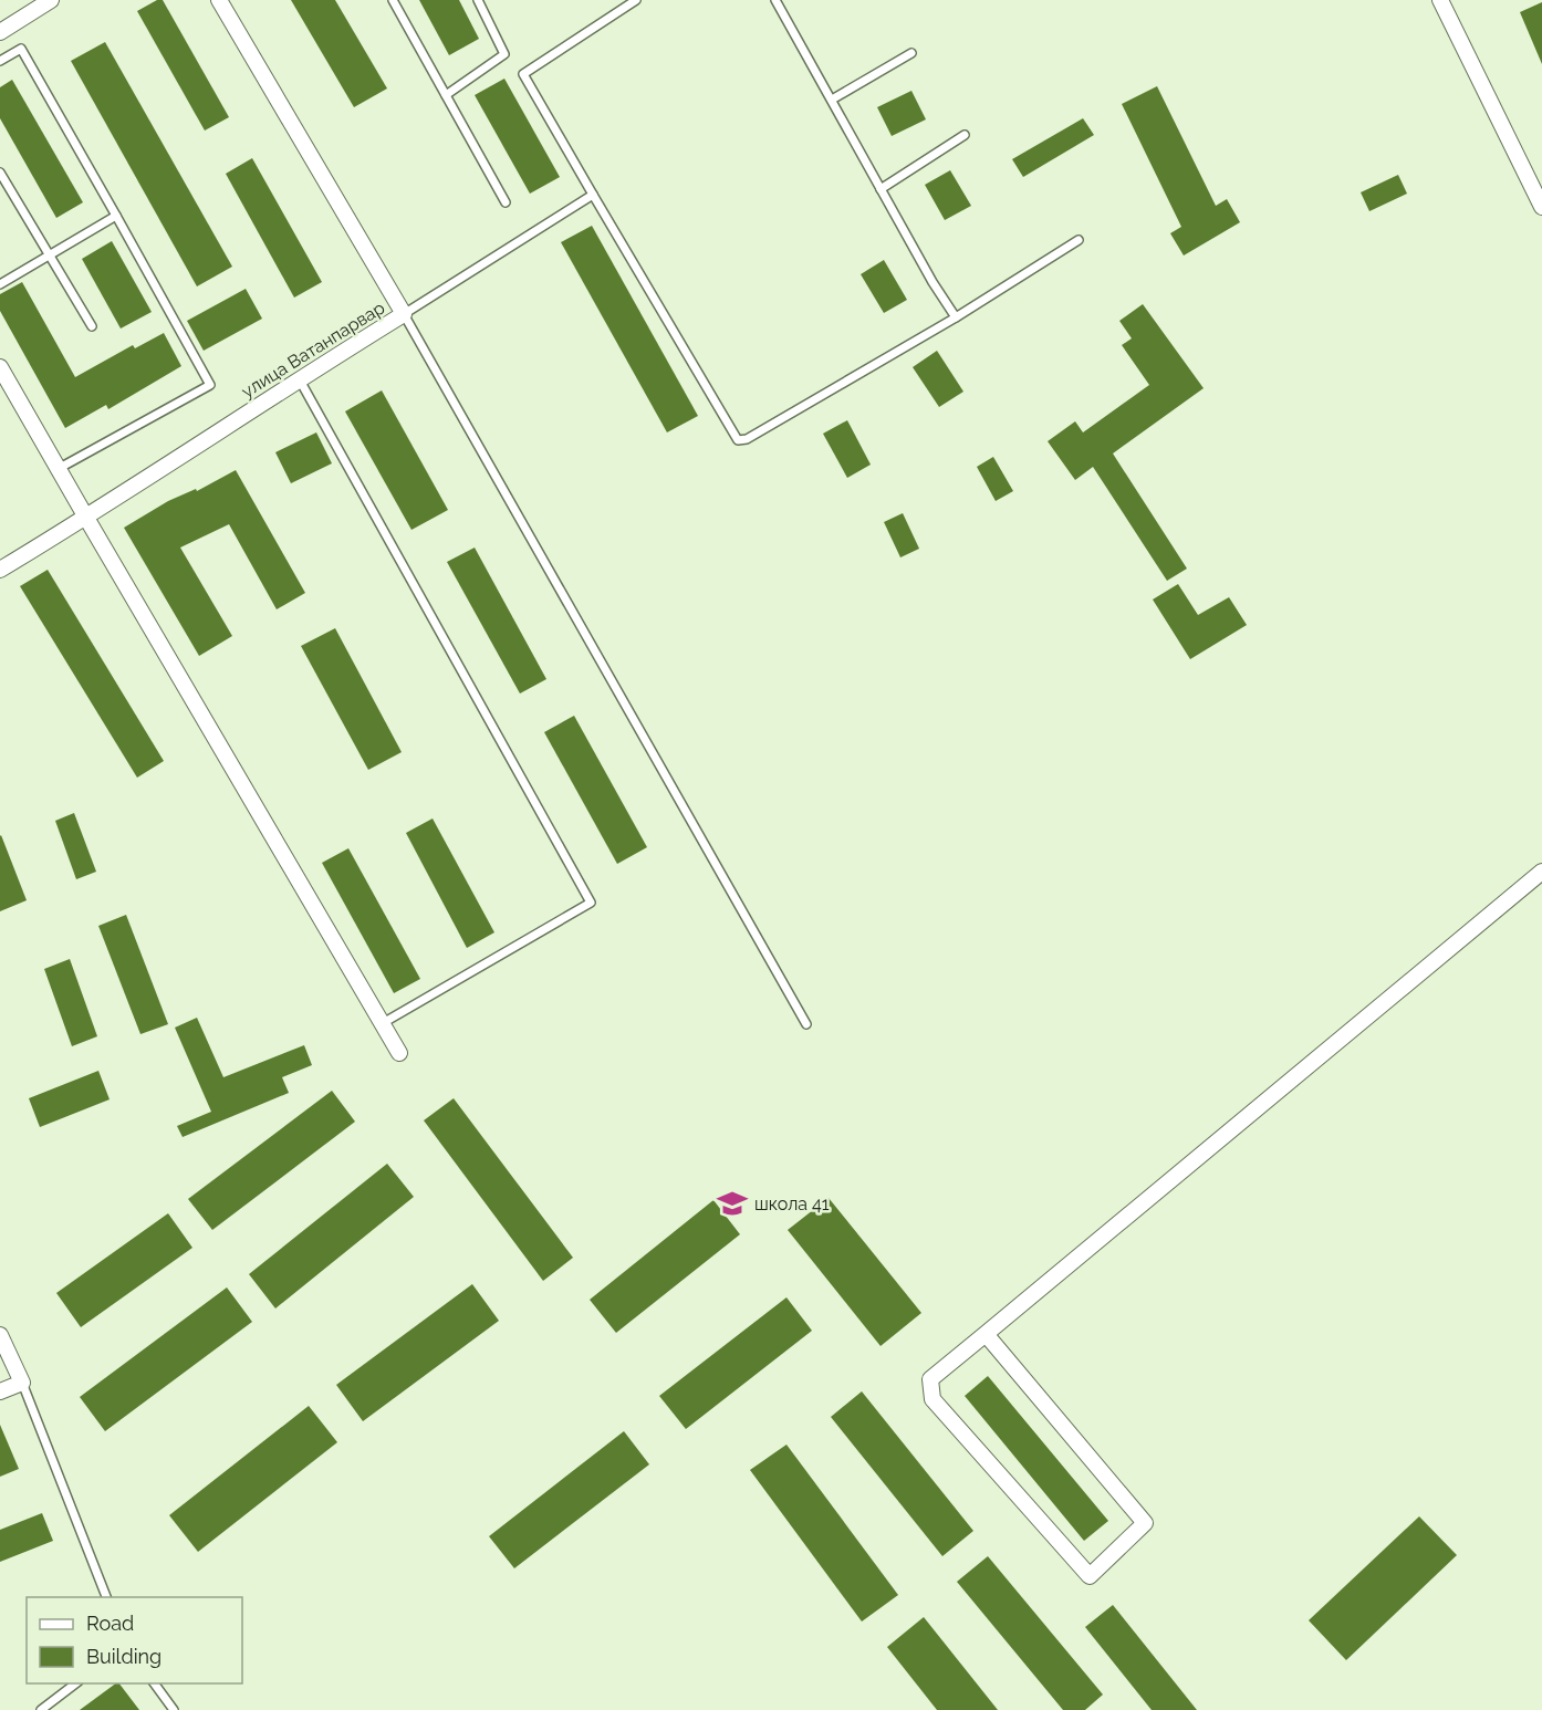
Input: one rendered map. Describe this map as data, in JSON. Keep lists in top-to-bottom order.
{
  "streets": {
    "street": ["улица Ватанпарвар"]
  },
  "places": {
    "school or university": ["школа 41"]
  },
  "legend": ["Road", "Building"]
}
